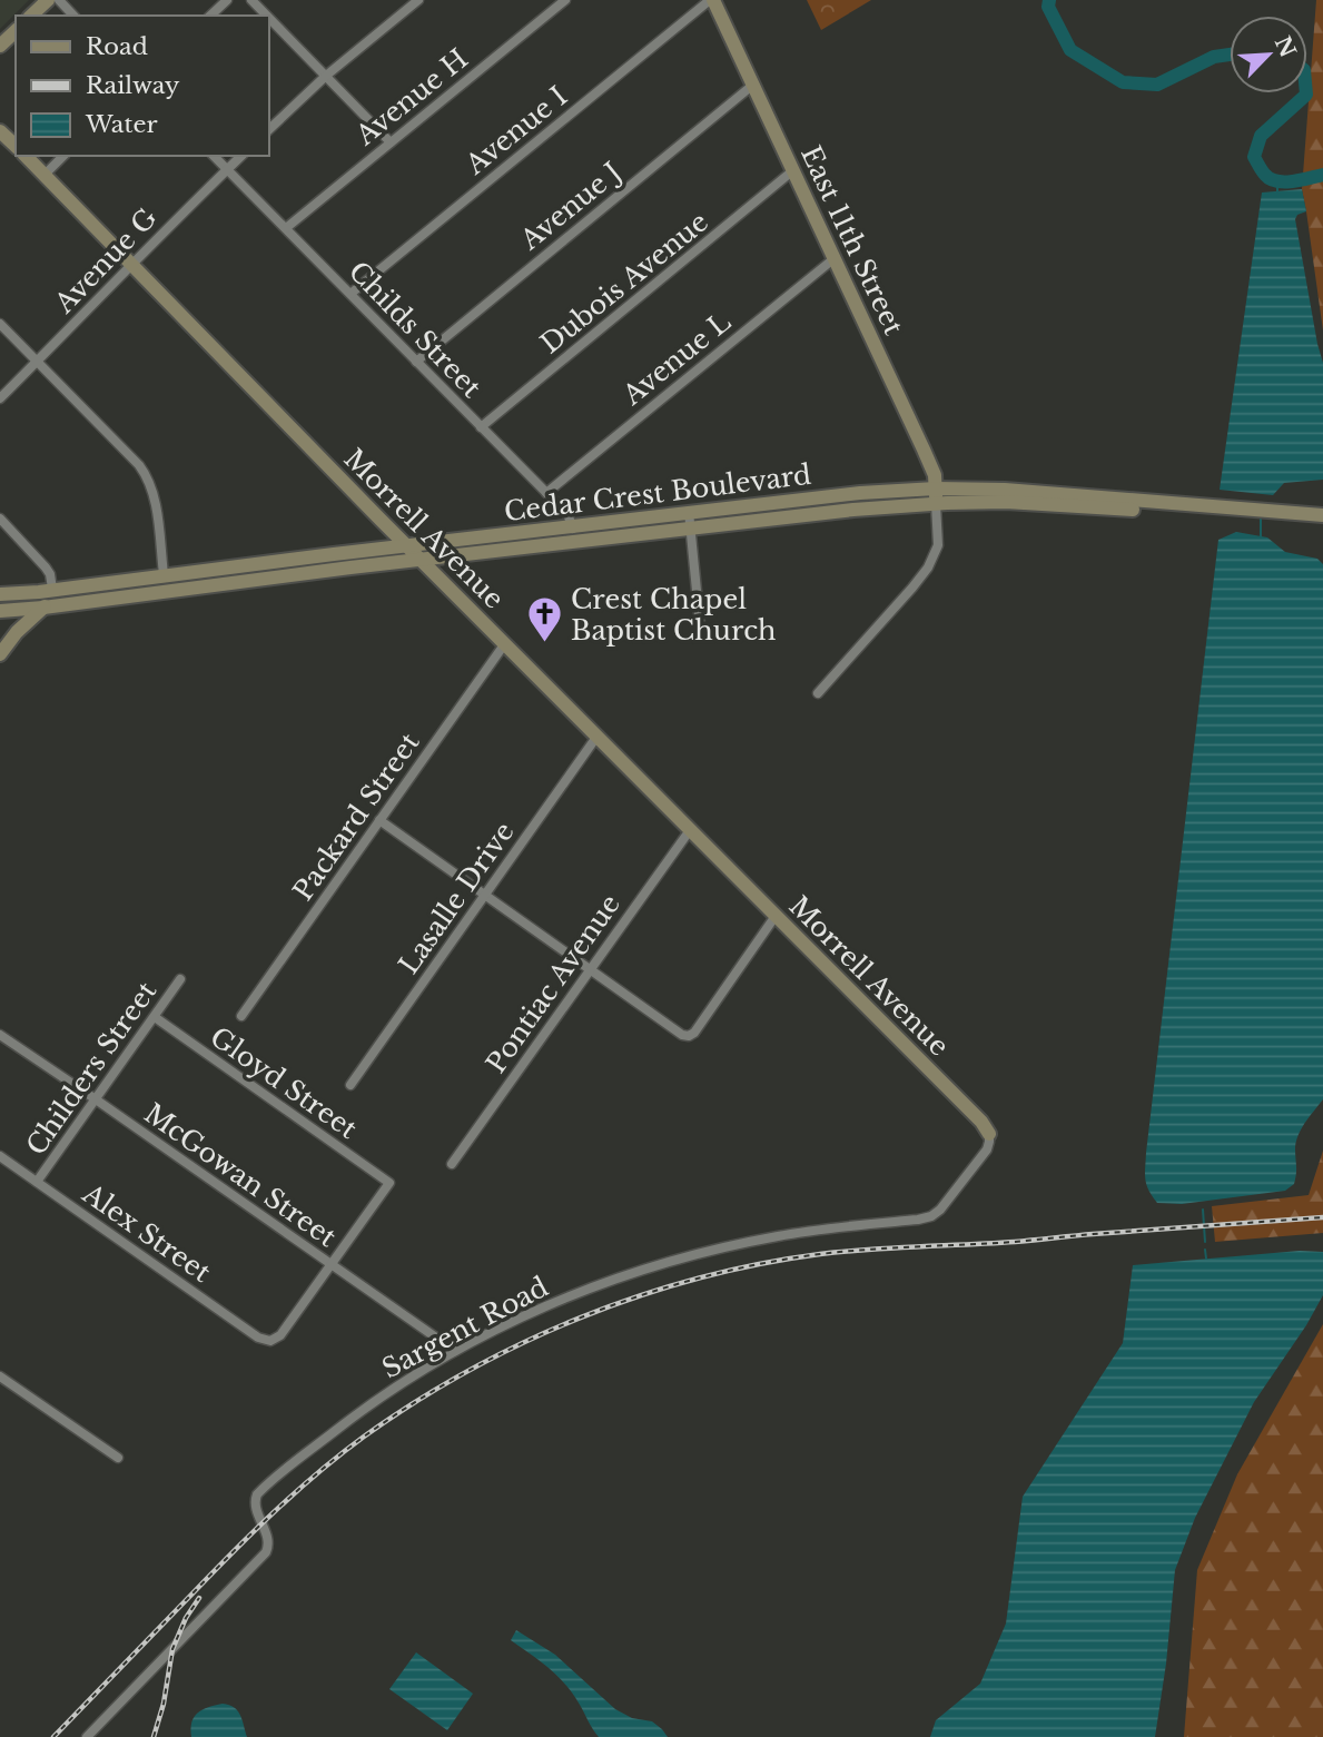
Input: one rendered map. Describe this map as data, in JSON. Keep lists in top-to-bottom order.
{
  "streets": {
    "main road": ["East 11th Street", "Cedar Crest Boulevard", "Morrell Avenue"],
    "street": [
      "Avenue H",
      "Avenue I",
      "Avenue J",
      "Avenue G",
      "Dubois Avenue",
      "Childs Street",
      "Avenue L",
      "Packard Street",
      "Lasalle Drive",
      "Pontiac Avenue",
      "Childers Street",
      "Gloyd Street",
      "McGowan Street",
      "Alex Street",
      "Sargent Road"
    ]
  },
  "crossings": [
    ["Avenue H", "Childs Street"],
    ["Avenue I", "East 11th Street"],
    ["Avenue I", "Childs Street"],
    ["Avenue J", "East 11th Street"],
    ["Avenue J", "Childs Street"],
    ["East 11th Street", "Dubois Avenue"],
    ["East 11th Street", "Avenue L"],
    ["East 11th Street", "Cedar Crest Boulevard"],
    ["Avenue G", "Childs Street"],
    ["Avenue G", "Morrell Avenue"],
    ["Dubois Avenue", "Childs Street"],
    ["Childs Street", "Avenue L"],
    ["Childs Street", "Cedar Crest Boulevard"],
    ["Cedar Crest Boulevard", "Morrell Avenue"],
    ["Morrell Avenue", "Packard Street"],
    ["Morrell Avenue", "Lasalle Drive"],
    ["Morrell Avenue", "Pontiac Avenue"],
    ["Morrell Avenue", "Sargent Road"],
    ["Childers Street", "Gloyd Street"],
    ["Childers Street", "McGowan Street"],
    ["Childers Street", "Alex Street"],
    ["Gloyd Street", "McGowan Street"],
    ["Gloyd Street", "Alex Street"],
    ["McGowan Street", "Alex Street"],
    ["McGowan Street", "Sargent Road"]
  ],
  "places": {
    "church": ["Crest Chapel Baptist Church"]
  },
  "legend": ["Road", "Railway", "Water"],
  "north": "top right"
}
